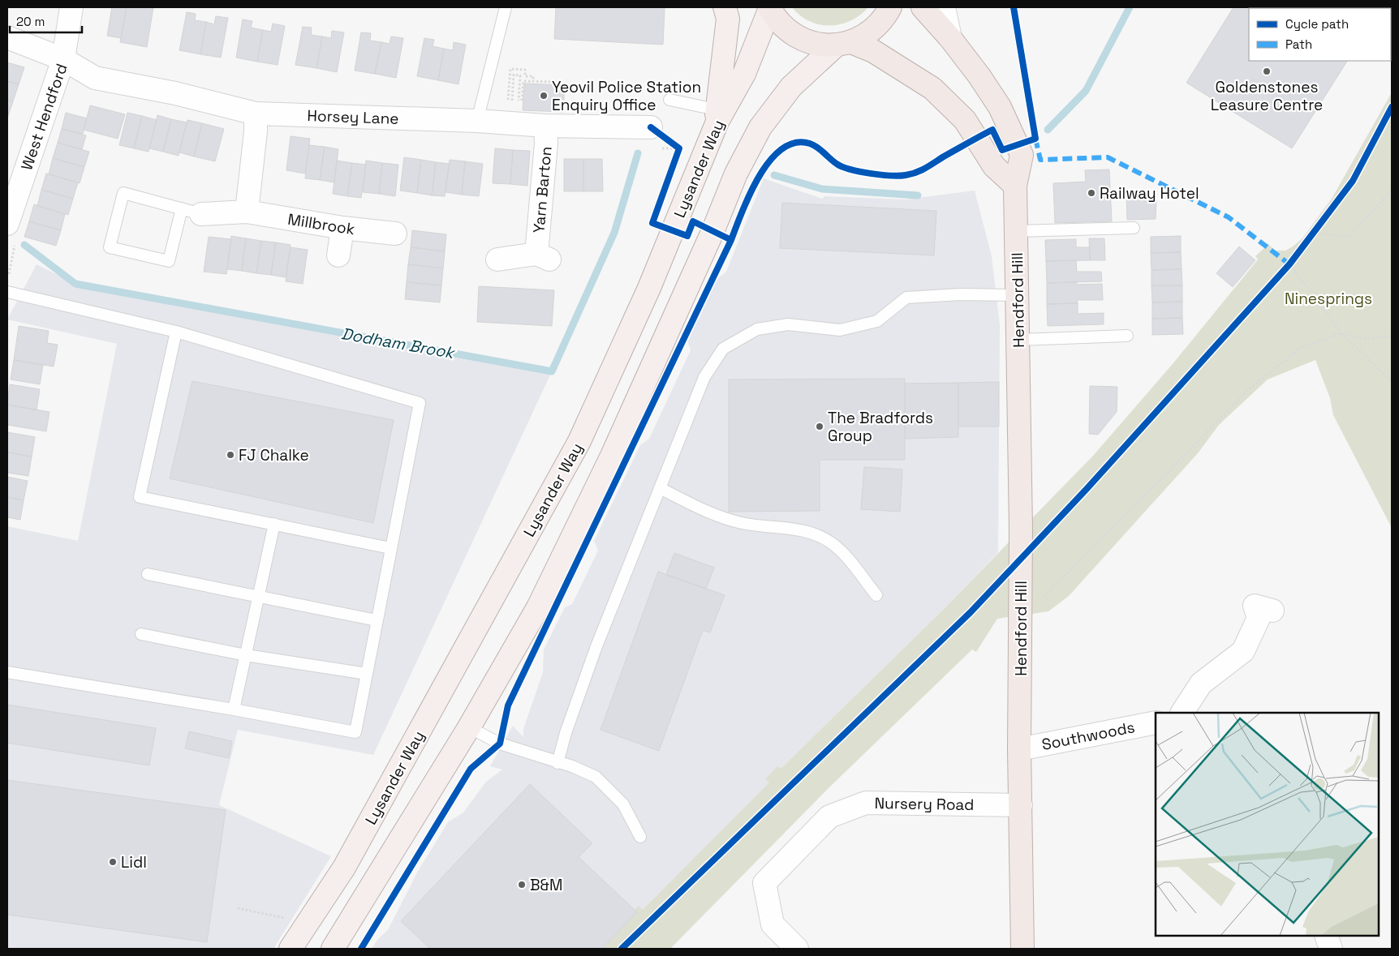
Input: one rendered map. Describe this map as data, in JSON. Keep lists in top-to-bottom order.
{
  "streets": {
    "highway": ["Hendford Hill"],
    "main road": ["Lysander Way"],
    "street": [
      "West Hendford",
      "Horsey Lane",
      "Yarn Barton",
      "Millbrook",
      "Southwoods",
      "Nursery Road"
    ]
  },
  "crossings": [
    ["West Hendford", "Horsey Lane"],
    ["Horsey Lane", "Yarn Barton"],
    ["Hendford Hill", "Southwoods"],
    ["Hendford Hill", "Nursery Road"]
  ],
  "water": ["Dodham Brook"],
  "parks": ["Ninesprings"],
  "places": [
    "Goldenstones Leasure Centre",
    "Yeovil Police Station Enquiry Office",
    "Railway Hotel",
    "The Bradfords Group",
    "FJ Chalke",
    "Lidl",
    "B&M"
  ],
  "legend": ["Cycle path", "Path"],
  "scale_bar": "20 m"
}
